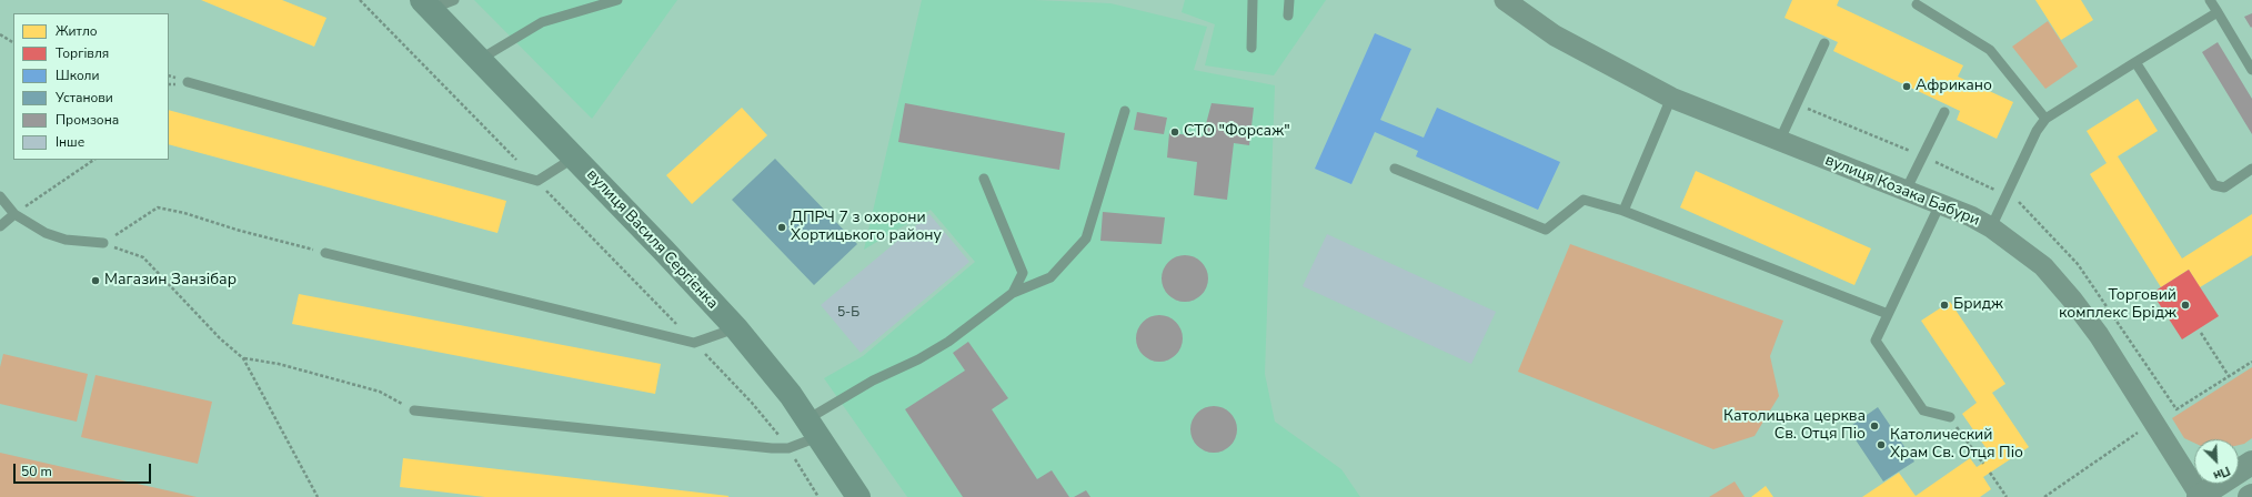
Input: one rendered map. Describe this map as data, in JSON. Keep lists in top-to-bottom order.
{
  "streets": {
    "main road": ["вулиця Василя Сергієнка"],
    "street": ["вулиця Козака Бабури"]
  },
  "places": [
    "Африкано",
    "СТО \"Форсаж\"",
    "ДПРЧ 7 з охорони Хортицького району",
    "Магазин Занзібар",
    "Бридж",
    "Торговий комплекс Брідж",
    "Католицька церква Св. Отця Піо",
    "Католический Храм Св. Отця Піо"
  ],
  "house_numbers": ["5-Б"],
  "legend": [
    "Житло",
    "Торгівля",
    "Школи",
    "Установи",
    "Промзона",
    "Інше"
  ],
  "scale_bar": "50 m",
  "north": "bottom right"
}
